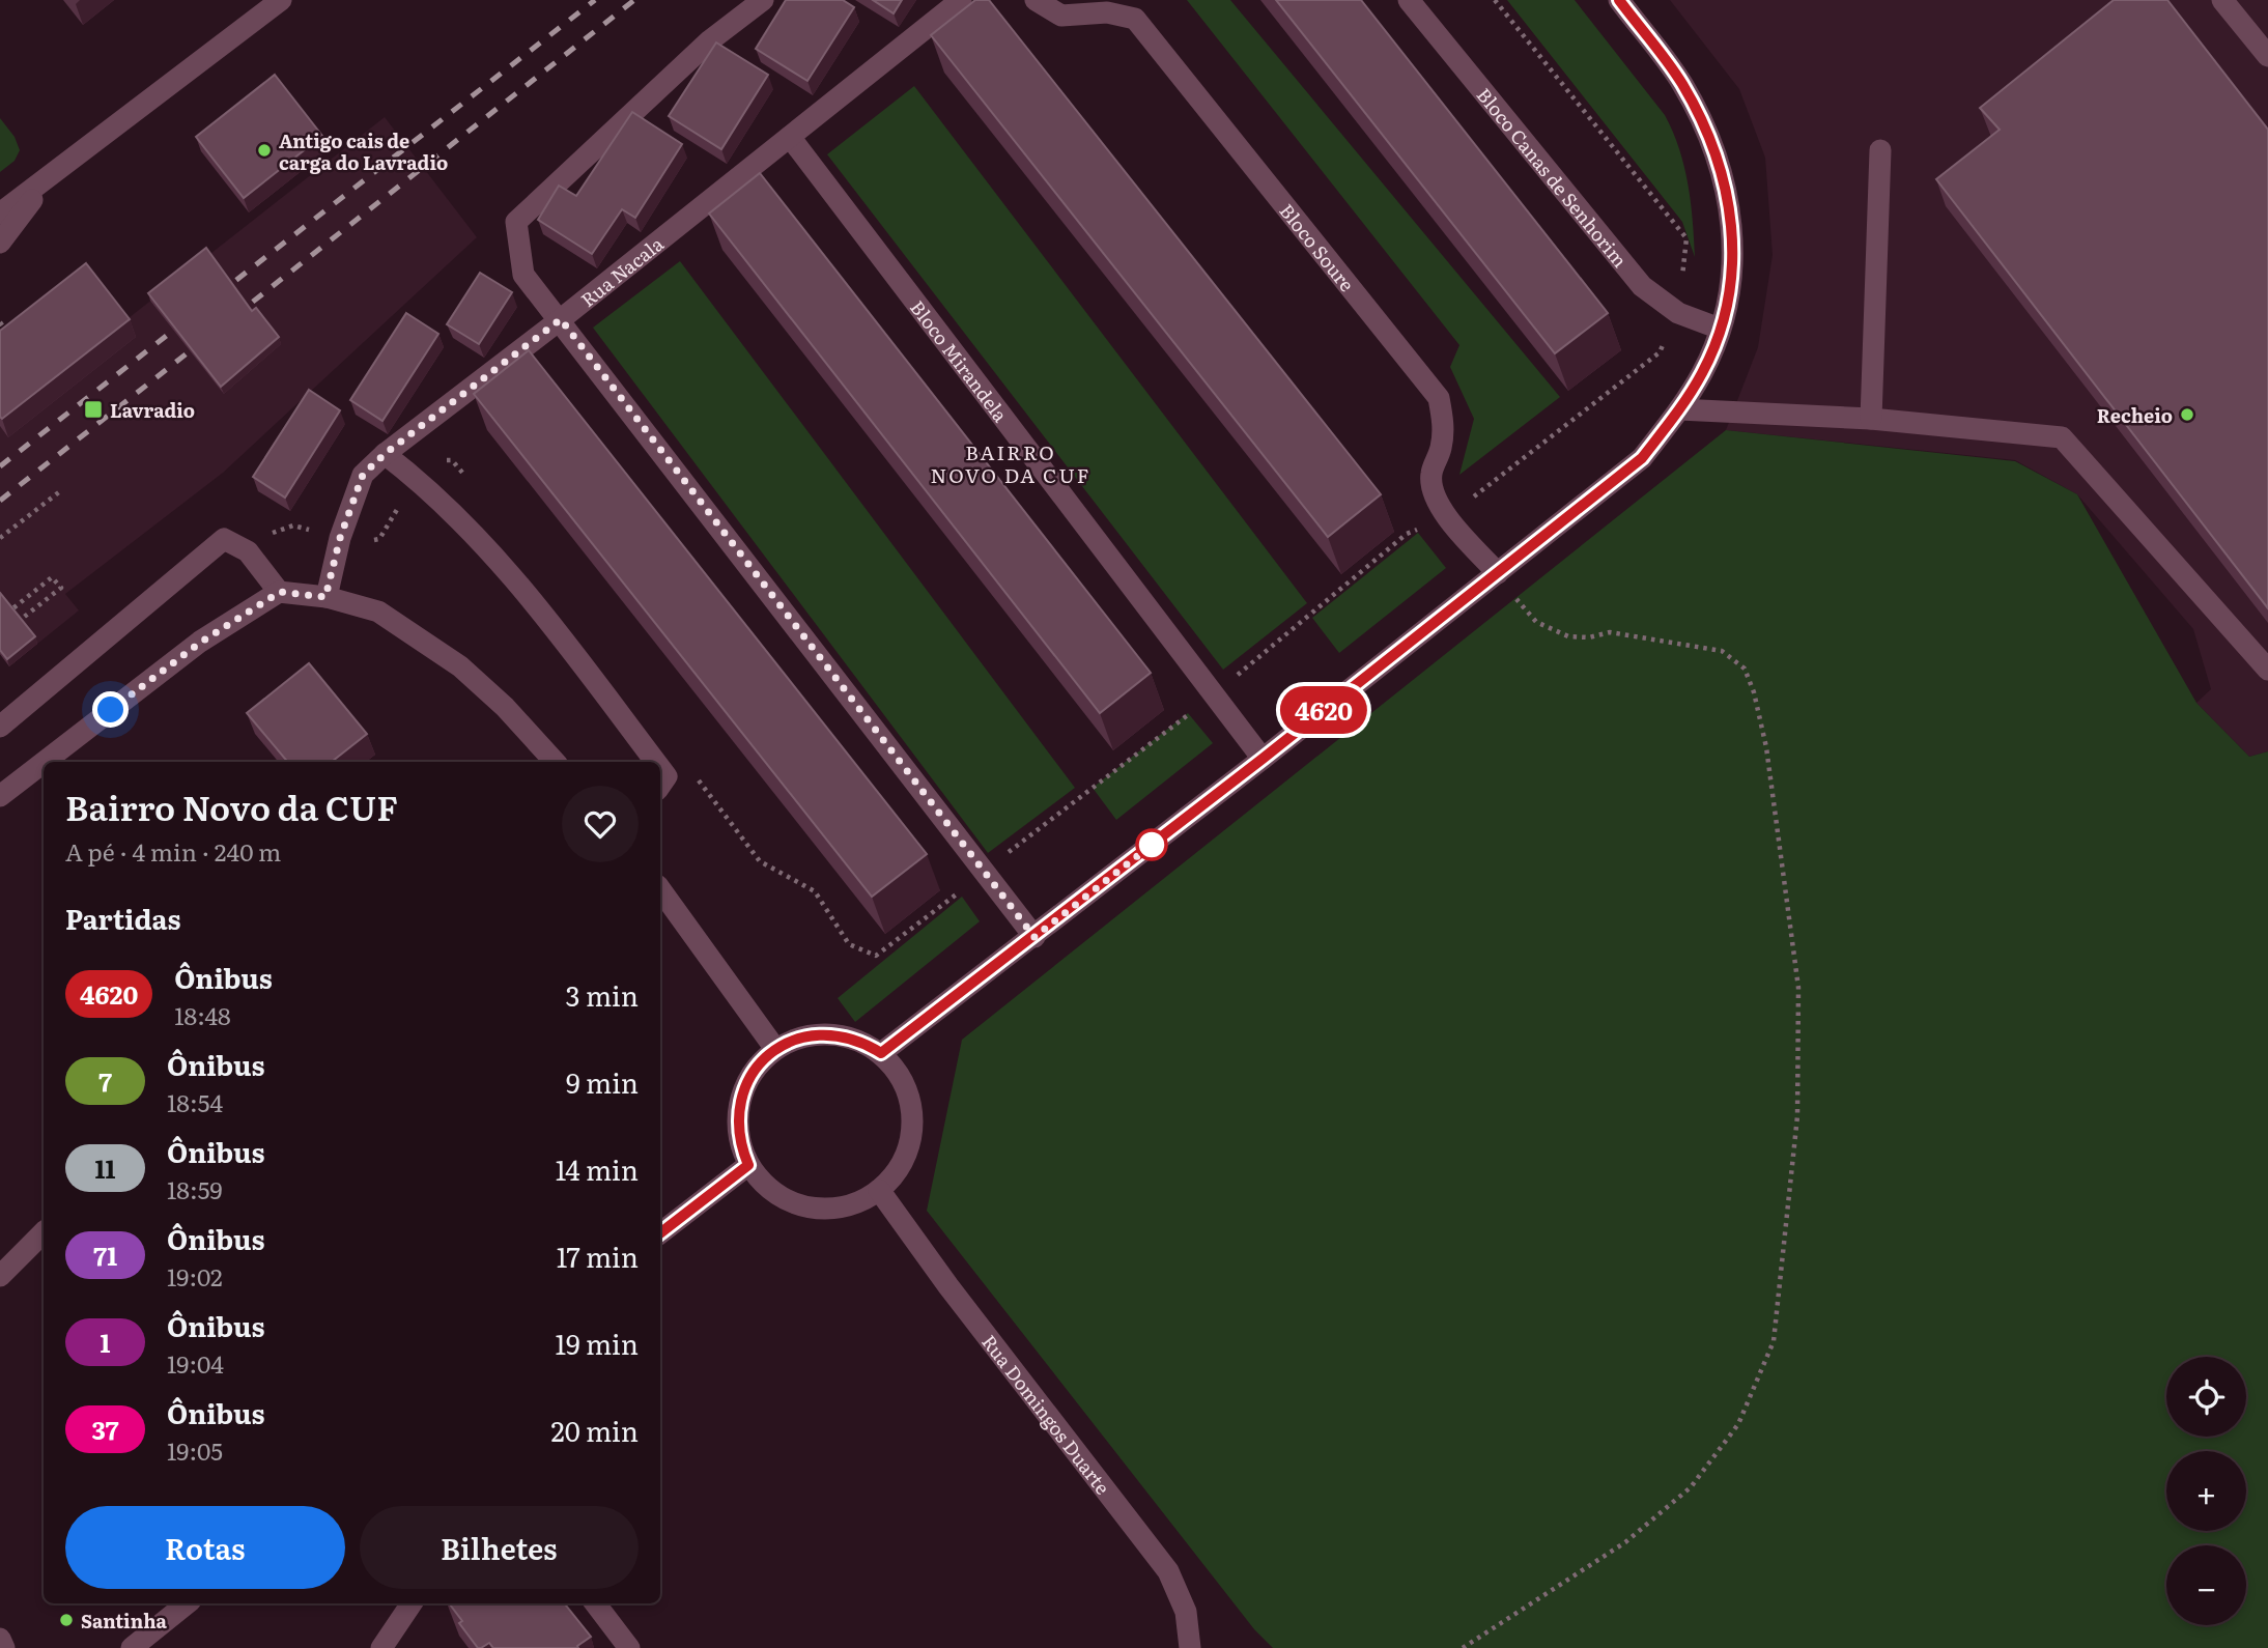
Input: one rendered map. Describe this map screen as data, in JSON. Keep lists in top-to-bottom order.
{
  "streets": {
    "street": [
      "Bloco Canas de Senhorim",
      "Bloco Soure",
      "Rua Nacala",
      "Bloco Mirandela",
      "Rua Domingos Duarte"
    ]
  },
  "crossings": [
    ["Rua Nacala", "Bloco Mirandela"]
  ],
  "districts": ["BAIRRO NOVO DA CUF"],
  "places": {
    "other": ["Antigo cais de carga do Lavradio", "Recheio", "Santinha"],
    "transit": ["Lavradio"]
  },
  "lines": ["bus line 4620"],
  "page": {
    "on_map": "4620",
    "heading": [
      ["Bairro Novo da CUF", "A pé · 4 min · 240 m"],
      "Partidas"
    ],
    "list": [
      {
        "mark": "4620",
        "name": "Ônibus",
        "note": "18:48",
        "value": "3 min"
      },
      {
        "mark": "7",
        "name": "Ônibus",
        "note": "18:54",
        "value": "9 min"
      },
      {
        "mark": "11",
        "name": "Ônibus",
        "note": "18:59",
        "value": "14 min"
      },
      {
        "mark": "71",
        "name": "Ônibus",
        "note": "19:02",
        "value": "17 min"
      },
      {
        "mark": "1",
        "name": "Ônibus",
        "note": "19:04",
        "value": "19 min"
      },
      {
        "mark": "37",
        "name": "Ônibus",
        "note": "19:05",
        "value": "20 min"
      }
    ],
    "map_buttons": ["+", "−"],
    "buttons": ["Rotas", "Bilhetes"]
  }
}
